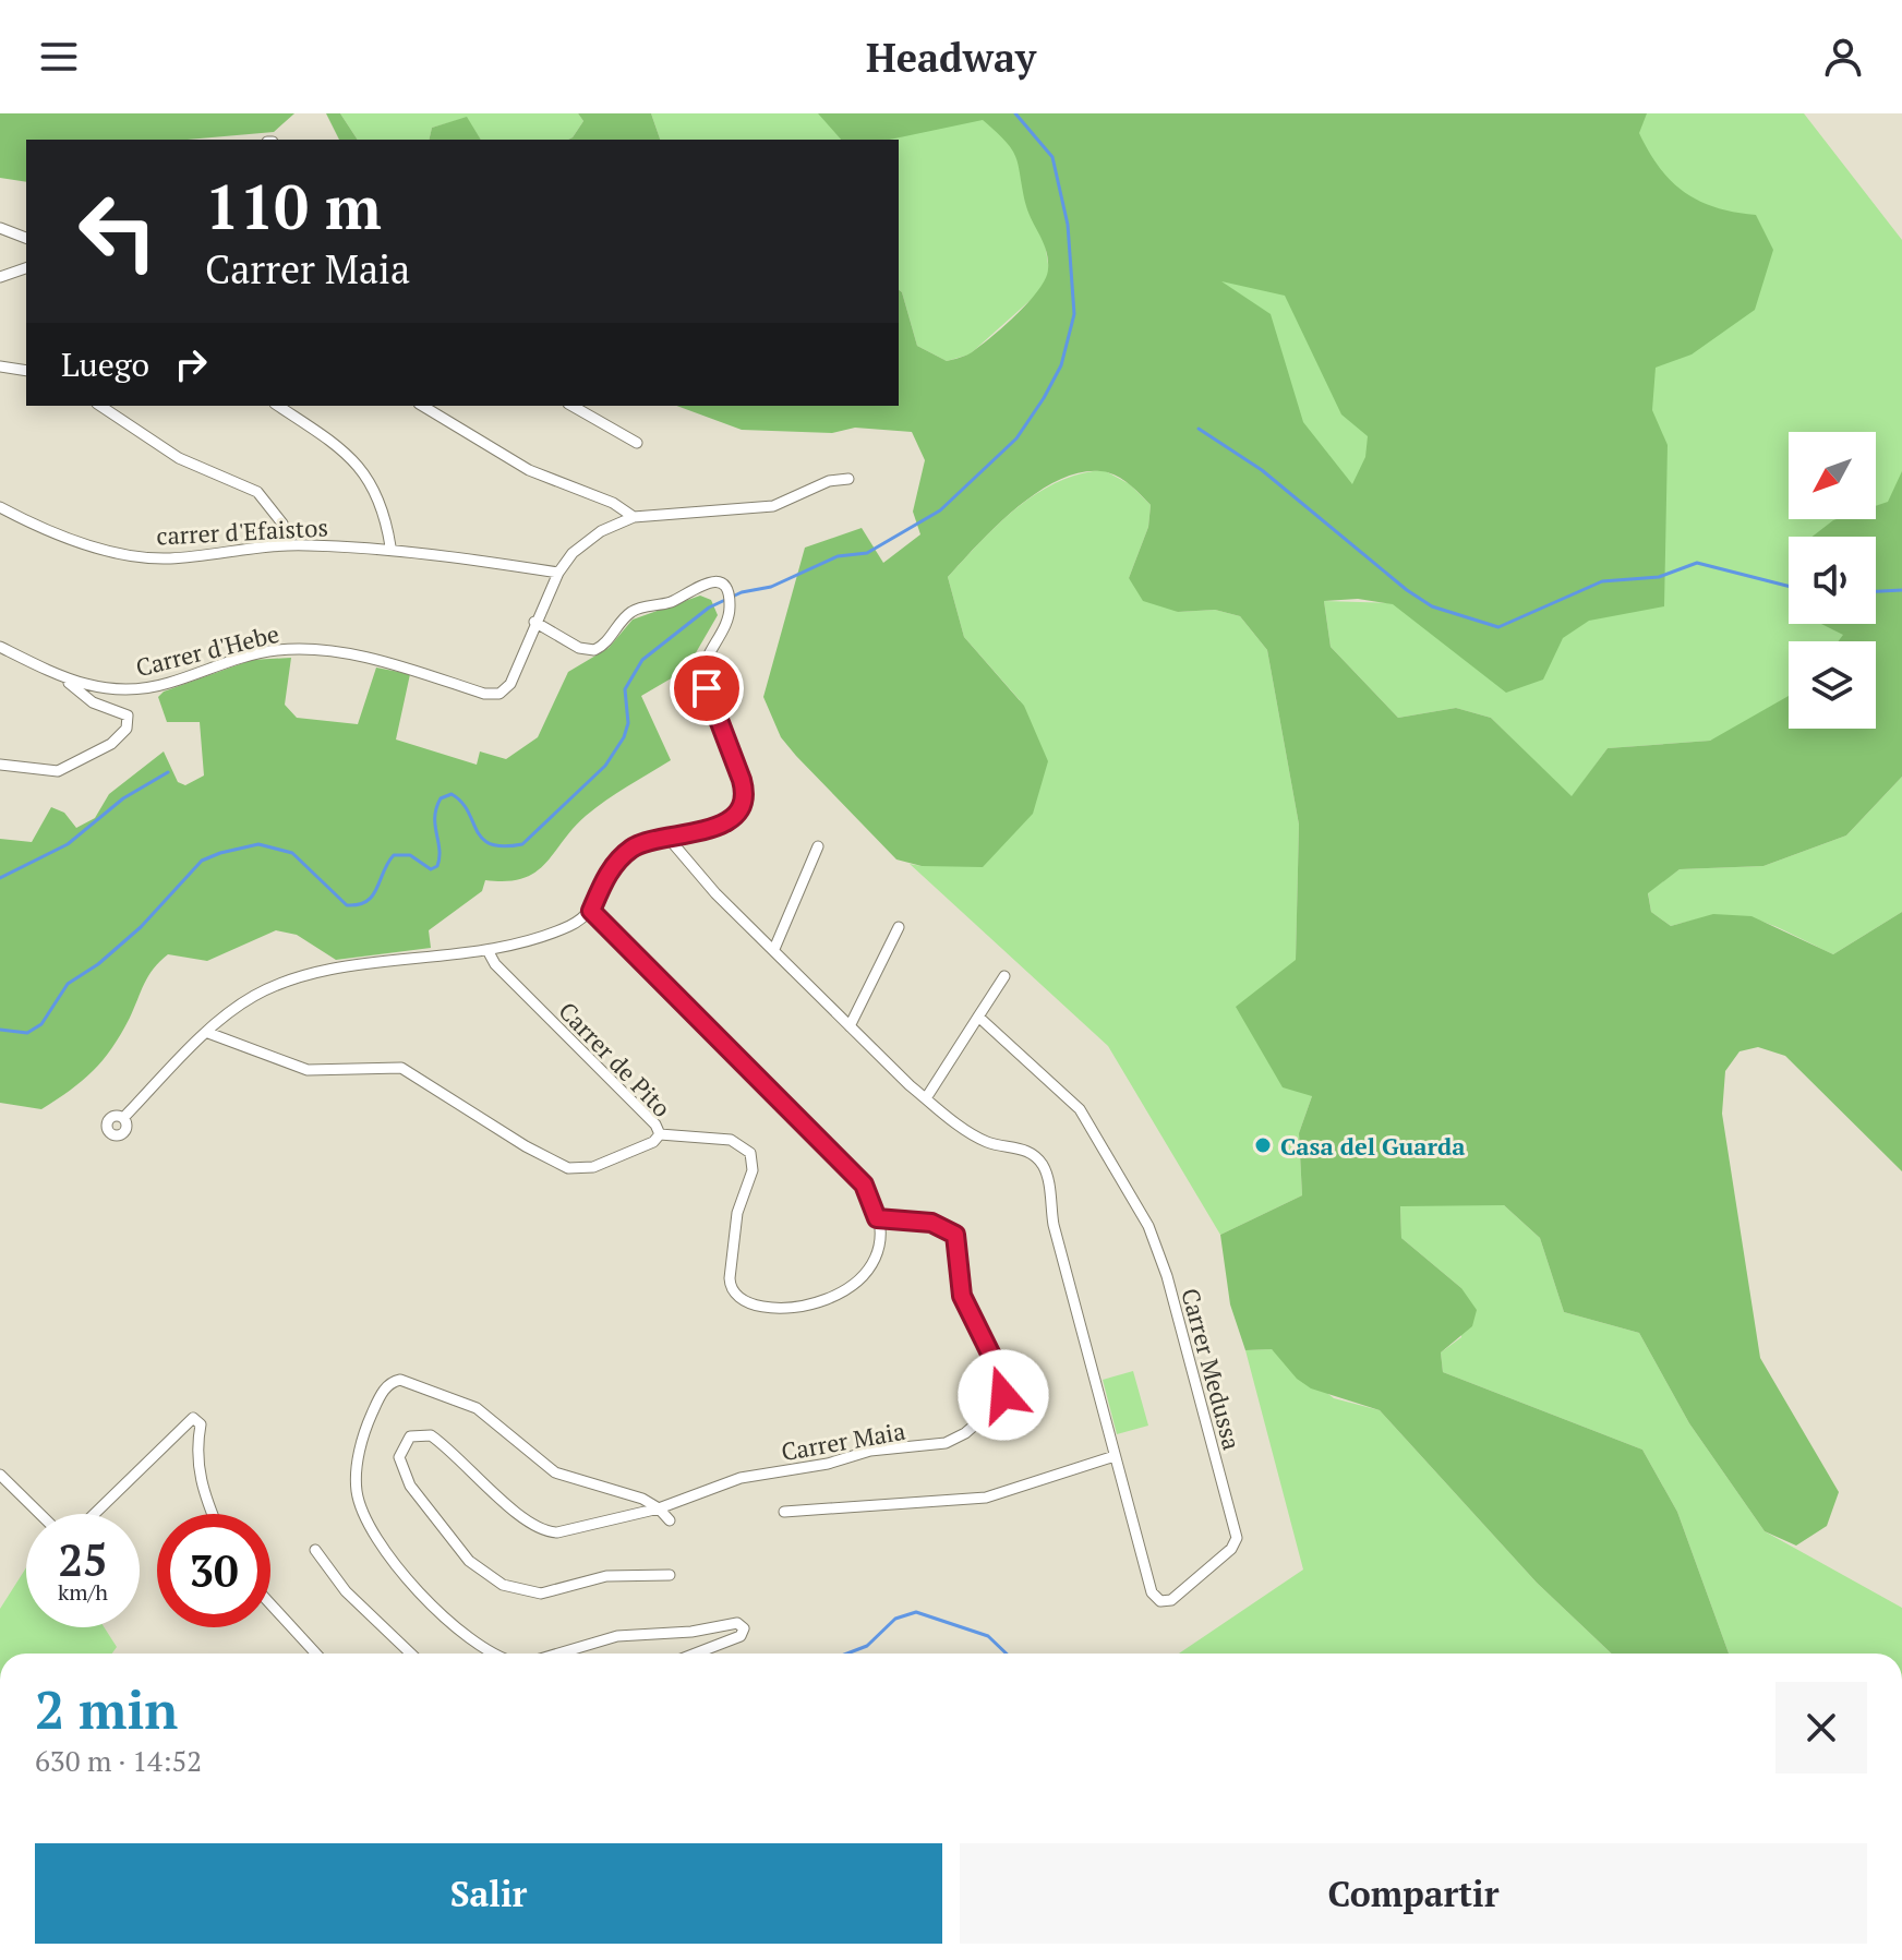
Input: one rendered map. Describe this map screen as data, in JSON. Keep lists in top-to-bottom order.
{
  "streets": {
    "street": [
      "carrer d'Efaistos",
      "Carrer d'Hebe",
      "Carrer de Pito",
      "Carrer Medussa",
      "Carrer Maia"
    ]
  },
  "crossings": [
    ["carrer d'Efaistos", "Carrer d'Hebe"],
    ["Carrer de Pito", "Carrer Maia"]
  ],
  "places": ["Casa del Guarda"],
  "north": "bottom left",
  "page": {
    "header": "Headway",
    "turn": ["110 m", "Carrer Maia"],
    "then": "Luego",
    "speed": "25 km/h",
    "limit": "30",
    "heading": ["2 min", "630 m · 14:52"],
    "buttons": ["Salir", "Compartir"]
  }
}
